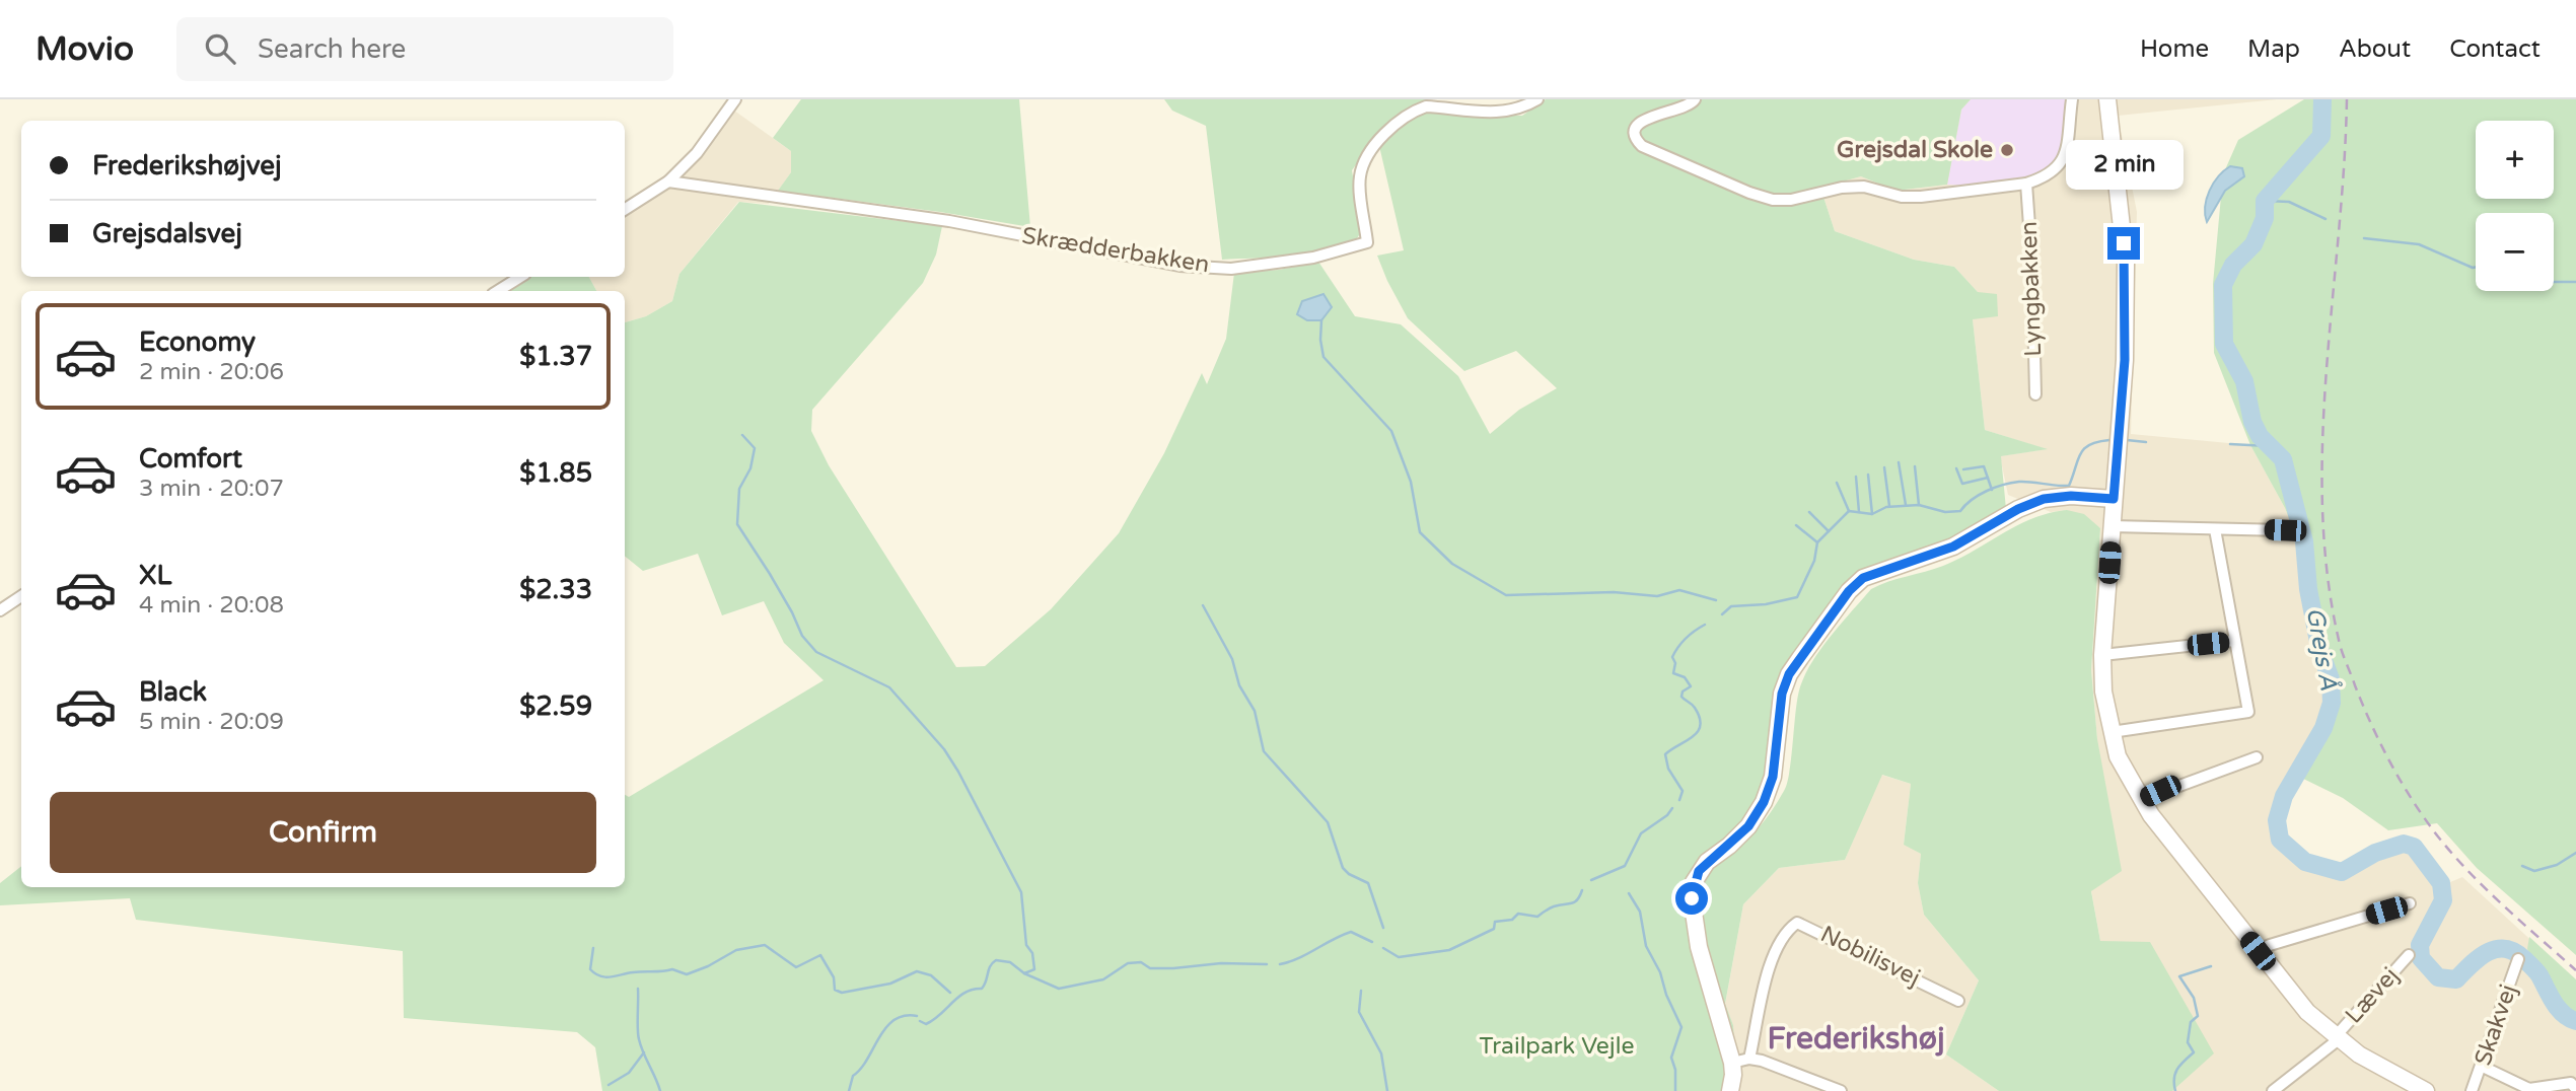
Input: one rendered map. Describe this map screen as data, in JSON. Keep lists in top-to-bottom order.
{
  "streets": {
    "street": [
      "Skrædderbakken",
      "Lyngbakken",
      "Nobilisvej",
      "Lævej",
      "Skakvej"
    ]
  },
  "districts": ["Frederikshøj"],
  "water": ["Grejs Å"],
  "parks": ["Trailpark Vejle"],
  "places": ["Grejsdal Skole"],
  "page": {
    "header": "Movio",
    "search": "Search here",
    "nav": [
      "Home",
      "Map",
      "About",
      "Contact"
    ],
    "map_buttons": ["+", "−"],
    "banner": ["Frederikshøjvej", "Grejsdalsvej"],
    "bubble": "2 min",
    "list": [
      {
        "name": "Economy",
        "note": "2 min · 20:06",
        "value": "$1.37"
      },
      {
        "name": "Comfort",
        "note": "3 min · 20:07",
        "value": "$1.85"
      },
      {
        "name": "XL",
        "note": "4 min · 20:08",
        "value": "$2.33"
      },
      {
        "name": "Black",
        "note": "5 min · 20:09",
        "value": "$2.59"
      }
    ],
    "buttons": "Confirm"
  }
}
